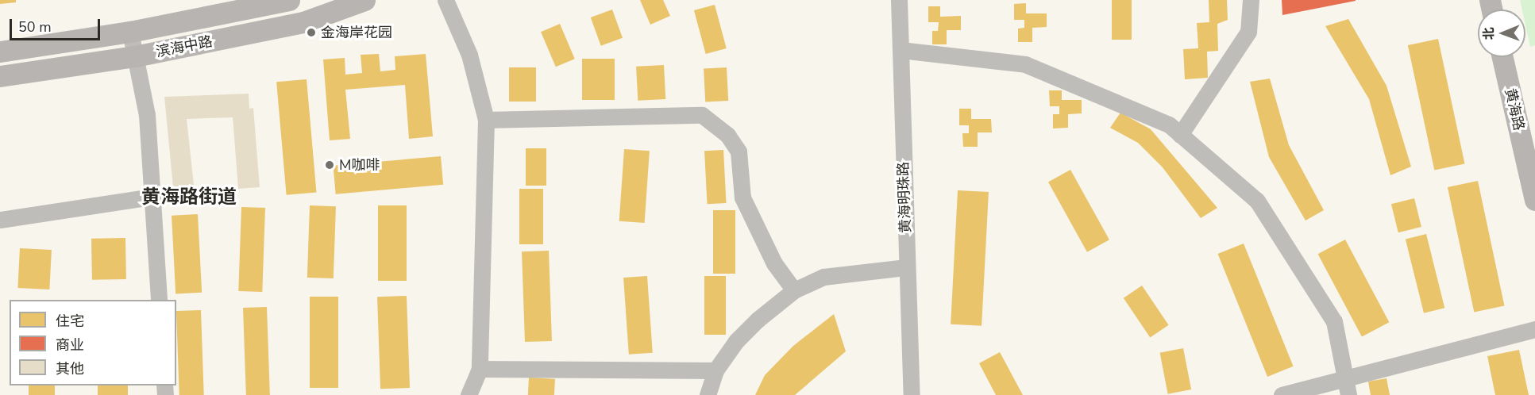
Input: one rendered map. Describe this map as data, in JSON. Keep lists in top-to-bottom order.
{
  "streets": {
    "main road": ["滨海中路", "黄海路"],
    "street": ["黄海明珠路"]
  },
  "districts": ["黄海路街道"],
  "places": ["金海岸花园", "M咖啡"],
  "legend": ["住宅", "商业", "其他"],
  "scale_bar": "50 m",
  "north": "left"
}
